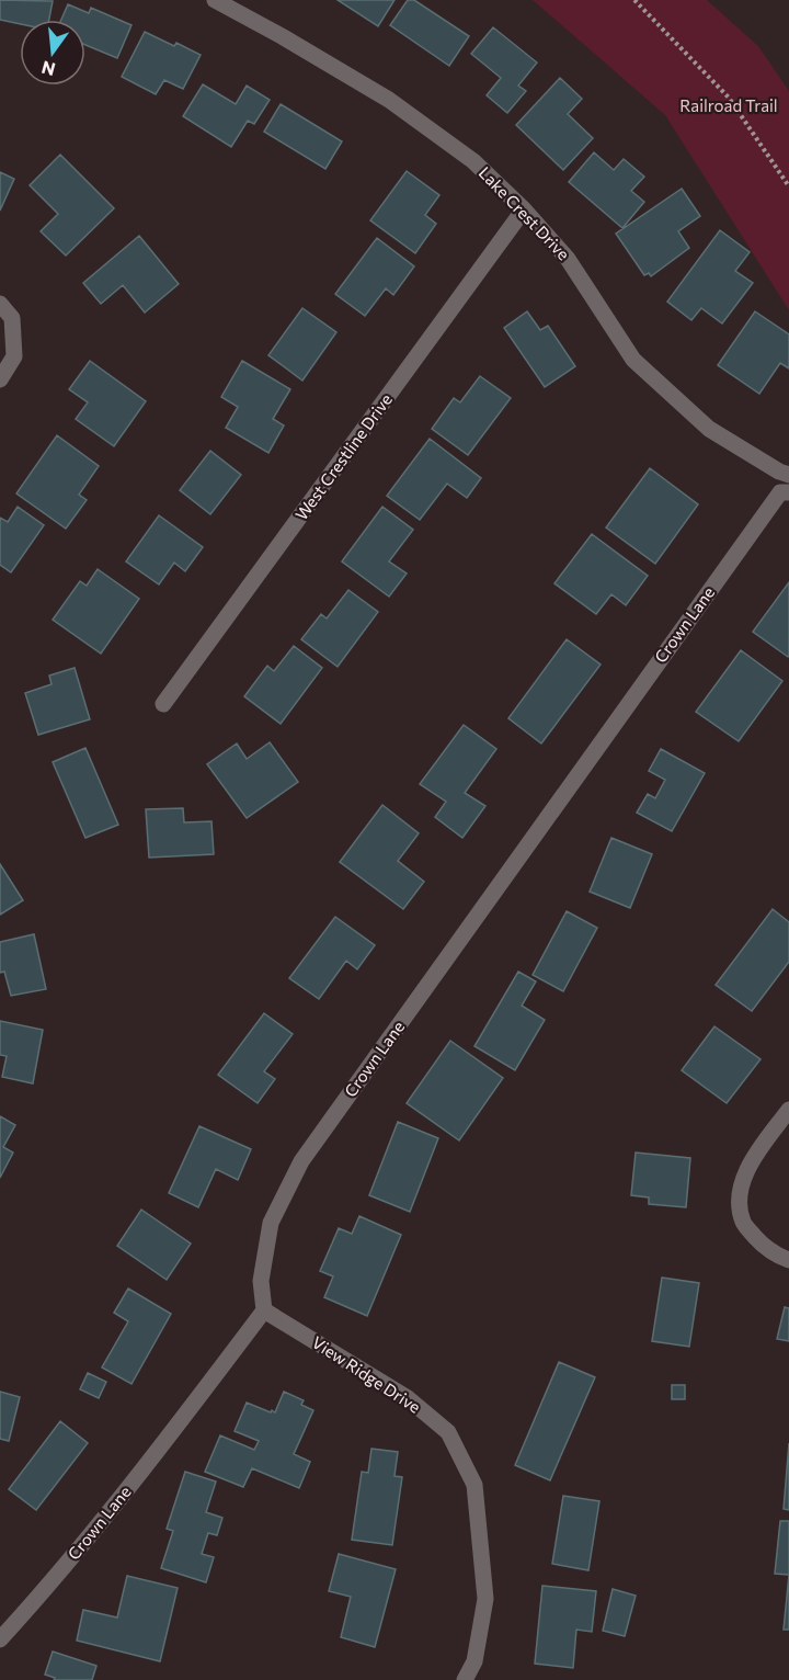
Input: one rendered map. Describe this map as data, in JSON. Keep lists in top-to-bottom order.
{
  "streets": {
    "street": [
      "Lake Crest Drive",
      "West Crestline Drive",
      "Crown Lane",
      "View Ridge Drive"
    ]
  },
  "crossings": [
    ["Lake Crest Drive", "West Crestline Drive"],
    ["Crown Lane", "View Ridge Drive"]
  ],
  "parks": ["Railroad Trail"],
  "north": "bottom"
}
